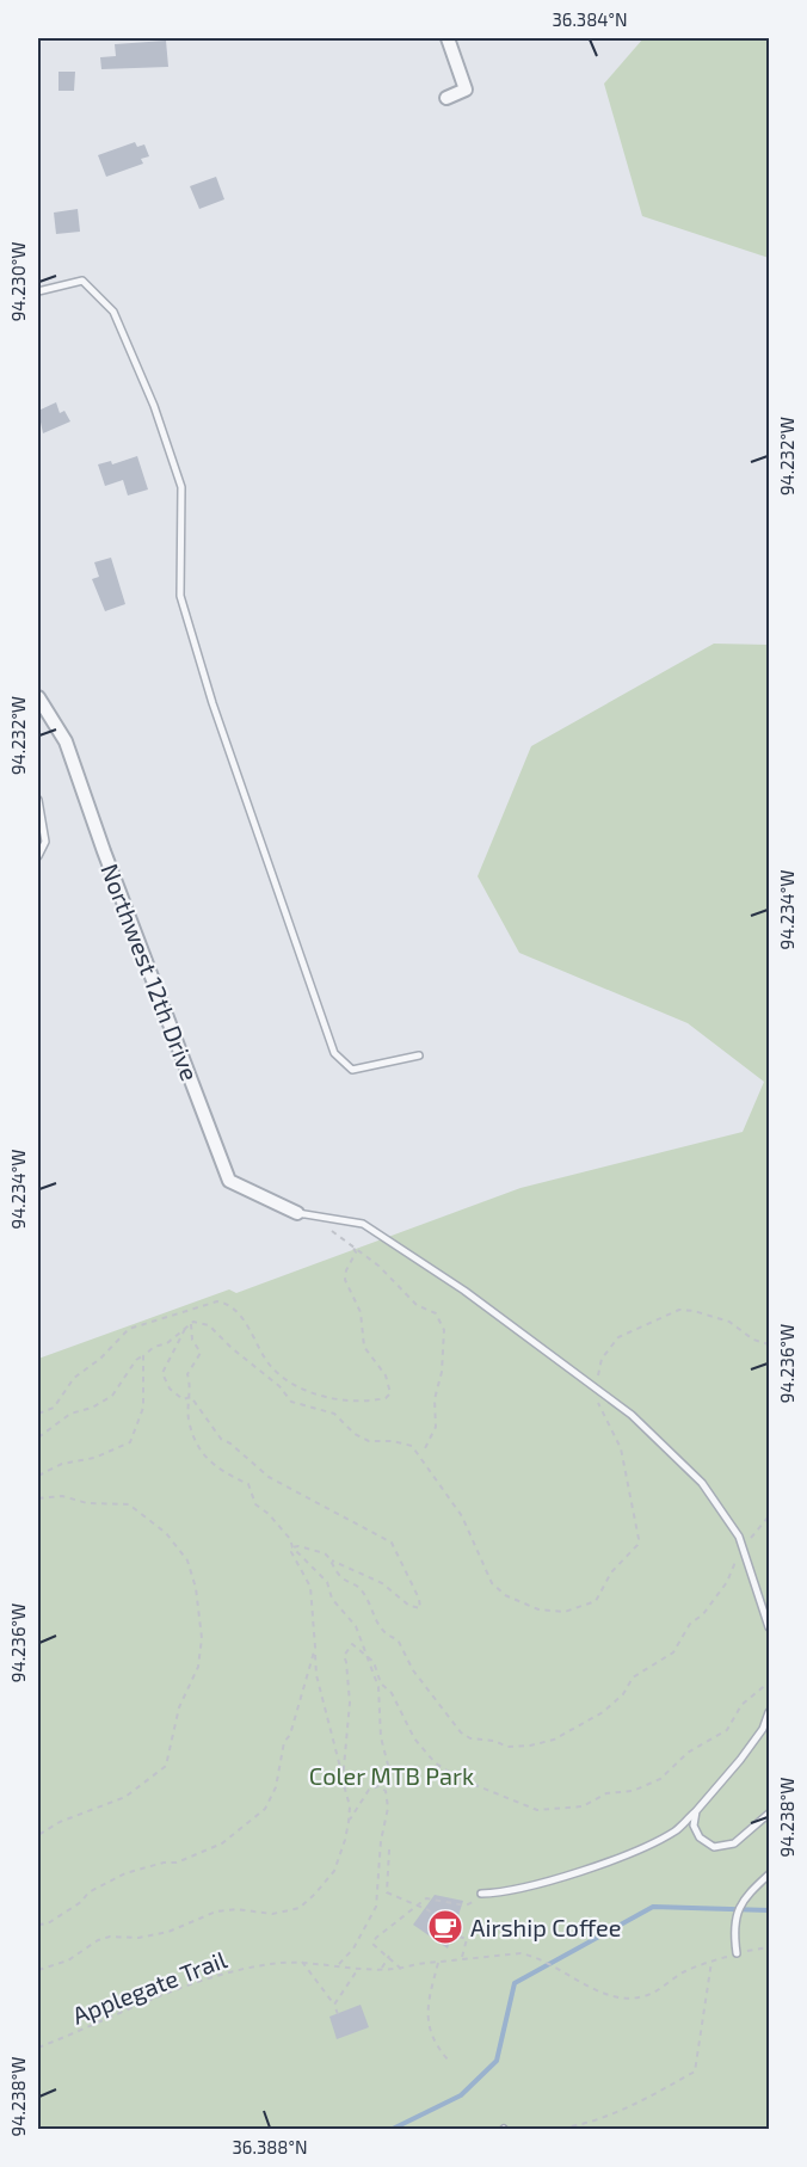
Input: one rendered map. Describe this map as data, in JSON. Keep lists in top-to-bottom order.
{
  "streets": {
    "street": ["Northwest 12th Drive"],
    "path": ["Applegate Trail"]
  },
  "parks": ["Coler MTB Park"],
  "places": {
    "cafe": ["Airship Coffee"]
  },
  "coordinates": [
    "36.384°N",
    "94.230°W",
    "94.232°W",
    "94.234°W",
    "94.236°W",
    "94.238°W",
    "36.388°N"
  ]
}
